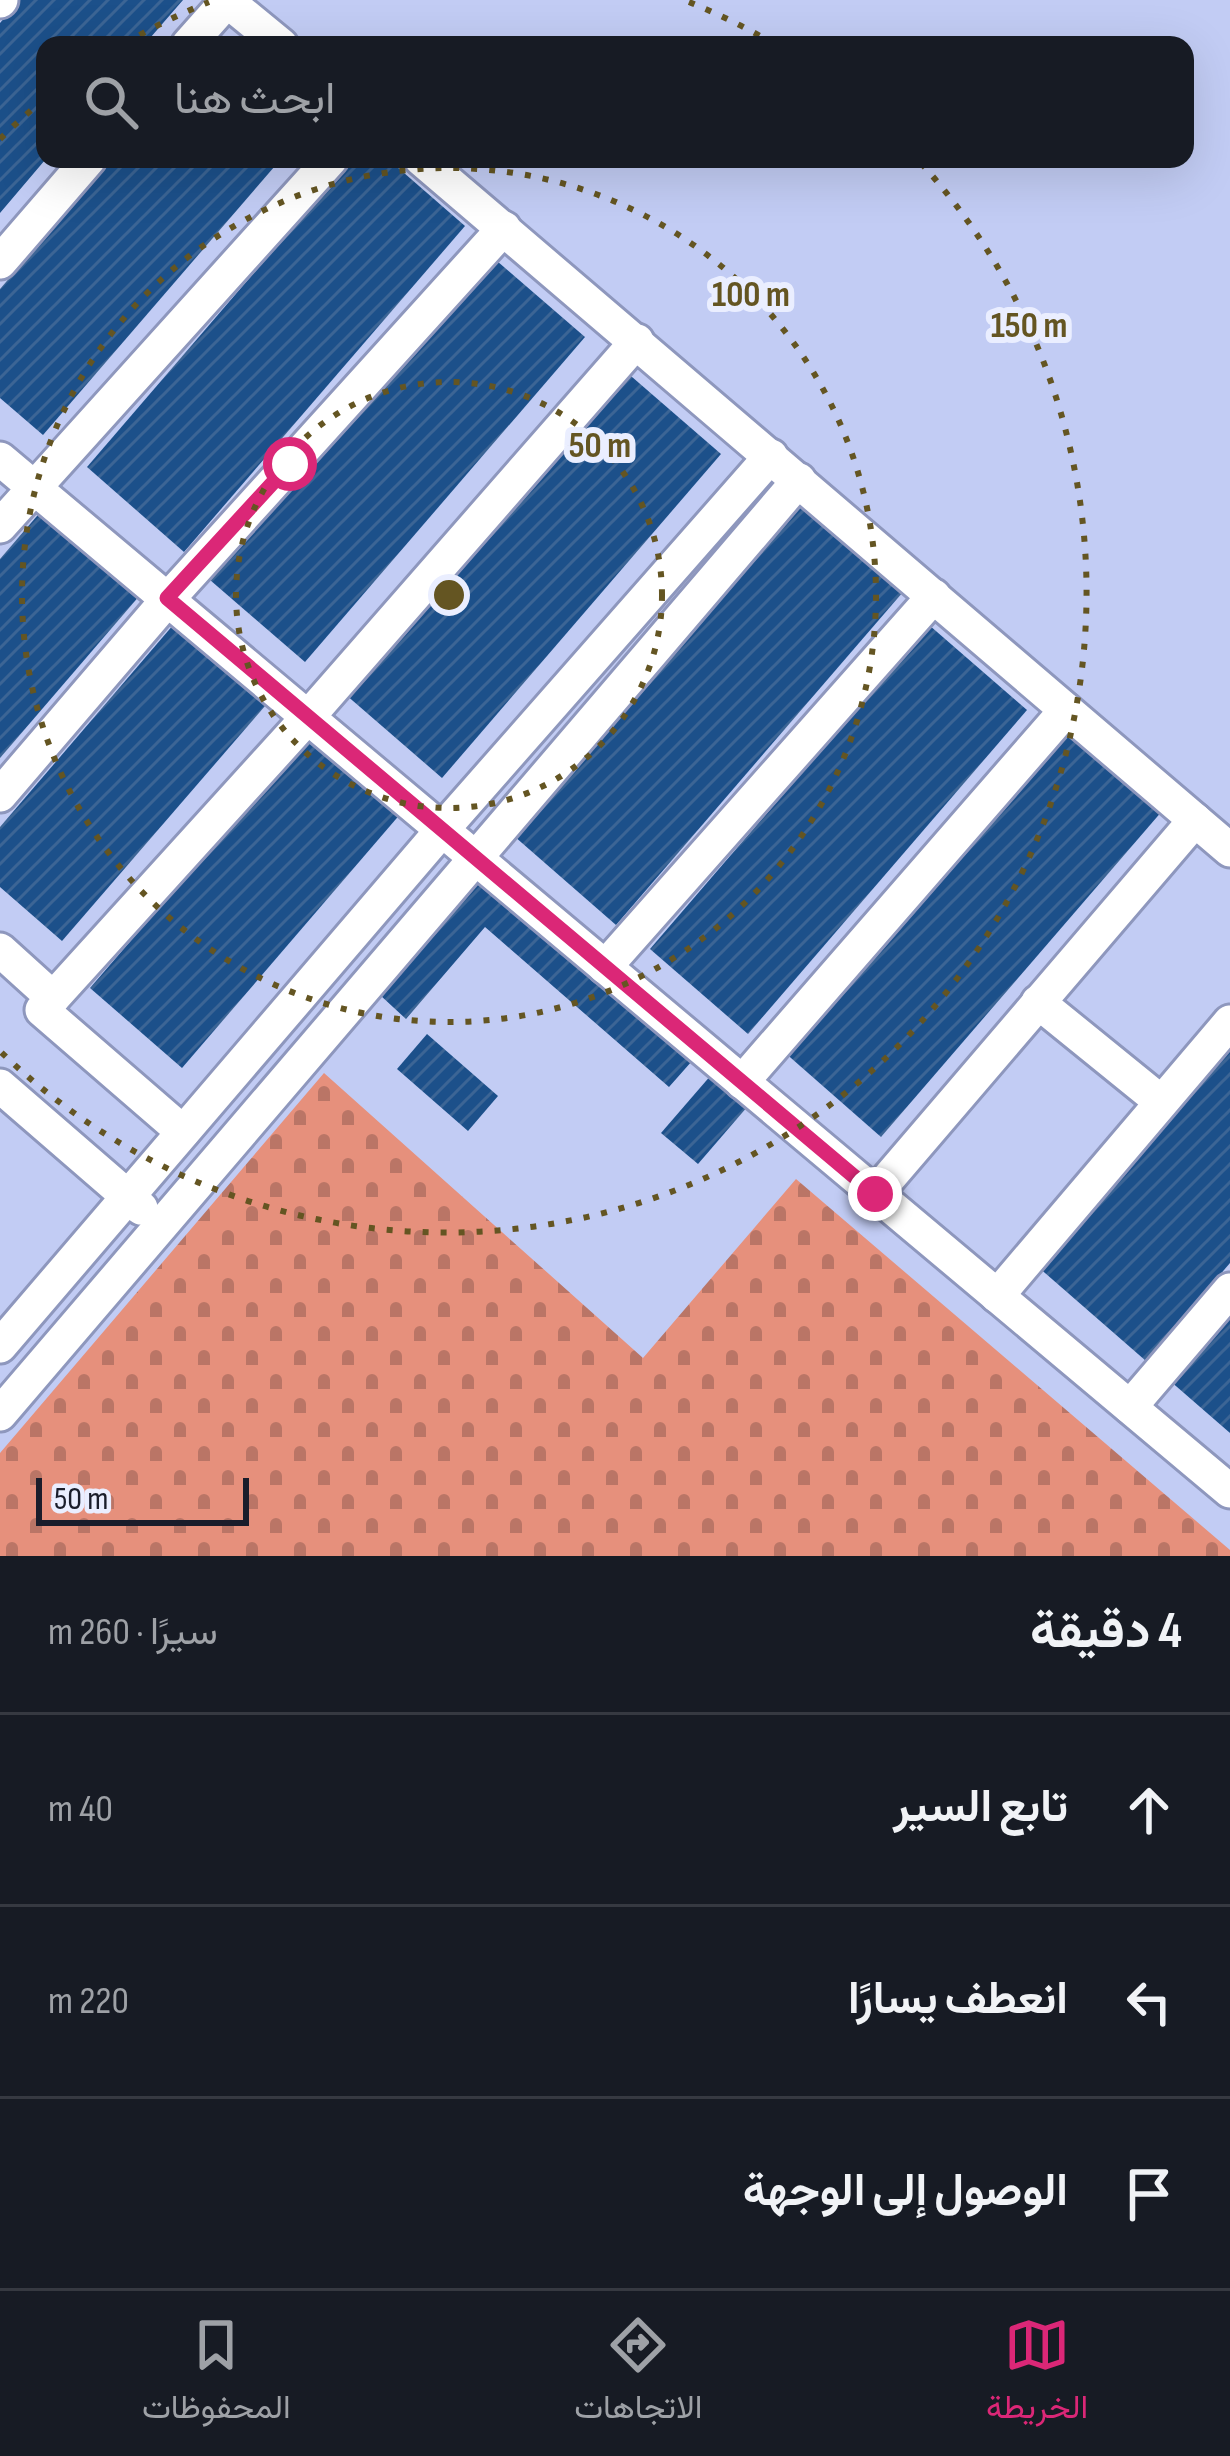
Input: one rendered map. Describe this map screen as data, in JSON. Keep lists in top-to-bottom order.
{
  "scale_bar": "50 m",
  "page": {
    "search": "ابحث هنا",
    "scale": "50 m",
    "heading": ["4 دقيقة", "سيرًا · 260 m"],
    "list": [
      ["تابع السير", "40 m"],
      ["انعطف يسارًا", "220 m"],
      "الوصول إلى الوجهة"
    ],
    "nav": ["الخريطة", "الاتجاهات", "المحفوظات"]
  },
  "rings": ["100 m", "150 m", "50 m"]
}
